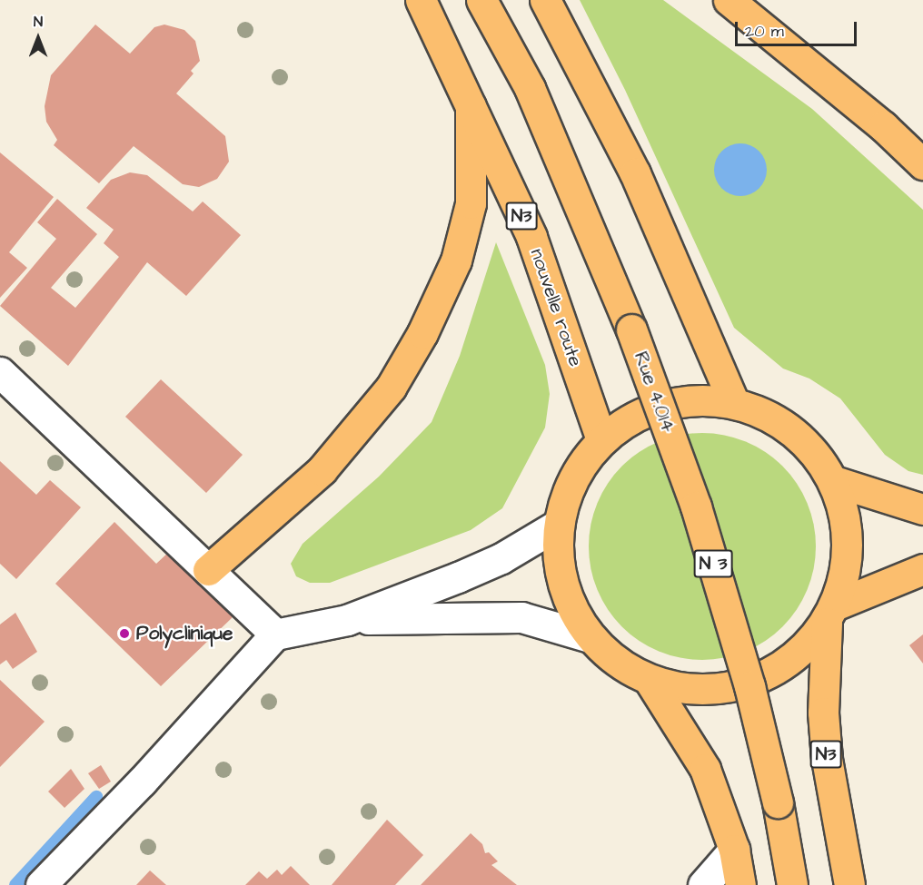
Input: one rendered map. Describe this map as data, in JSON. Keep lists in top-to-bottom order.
{
  "streets": {
    "main road": [
      "N3",
      "nouvelle route",
      "Rue 4.014",
      "N 3"
    ]
  },
  "places": ["Polyclinique"],
  "scale_bar": "20 m",
  "north": "top"
}
